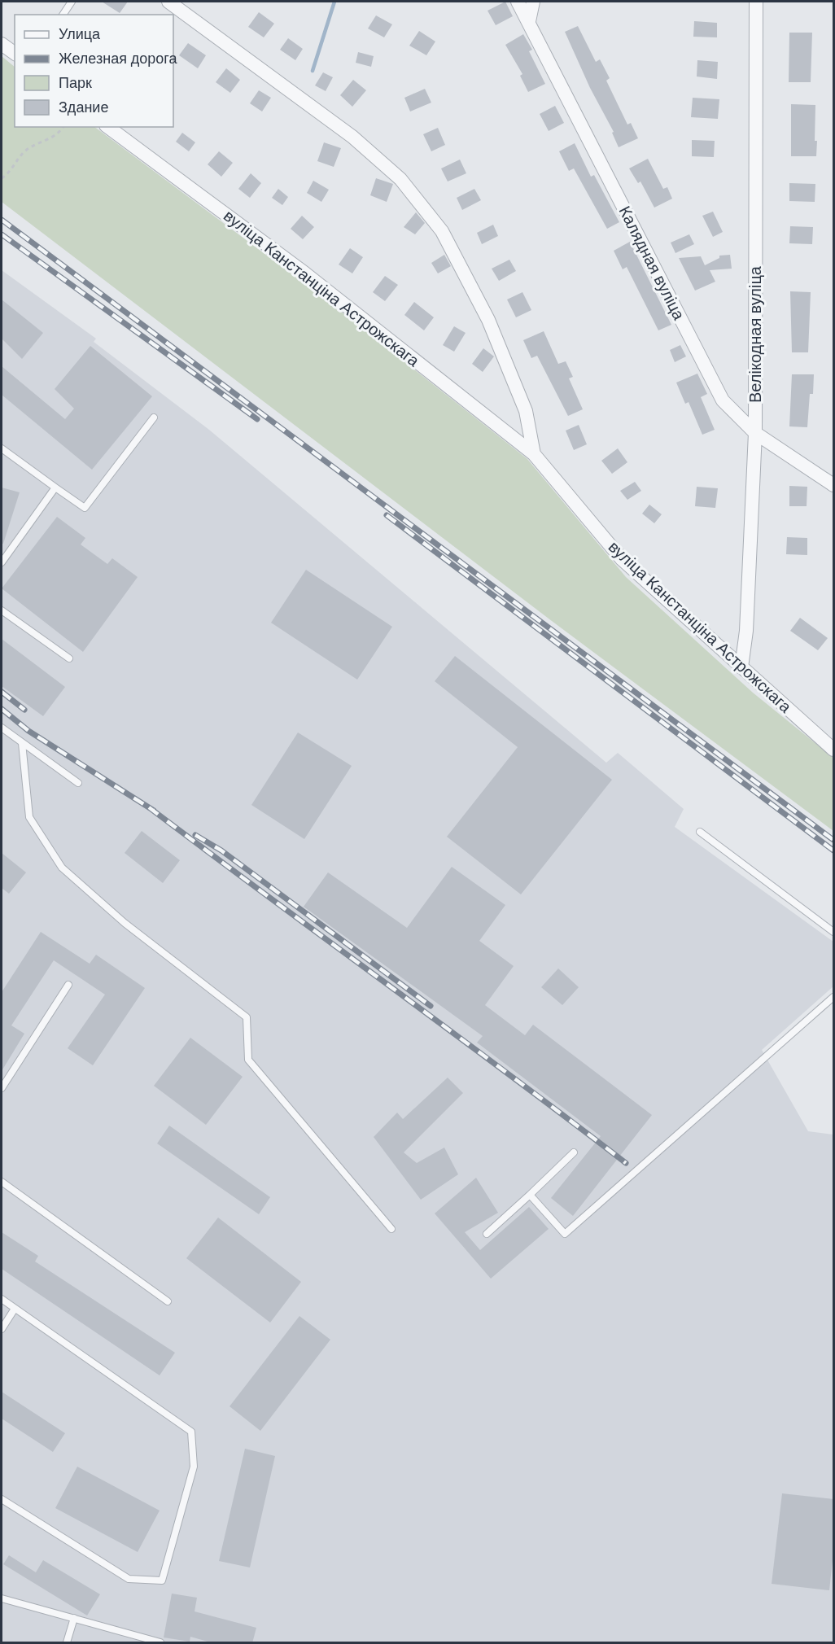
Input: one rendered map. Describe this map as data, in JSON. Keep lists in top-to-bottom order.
{
  "streets": {
    "street": ["Калядная вуліца", "вуліца Канстанціна Астрожскага", "Велікодная вуліца"]
  },
  "crossings": [
    ["Калядная вуліца", "Велікодная вуліца"],
    ["вуліца Канстанціна Астрожскага", "Велікодная вуліца"]
  ],
  "legend": [
    "Улица",
    "Железная дорога",
    "Парк",
    "Здание"
  ]
}
